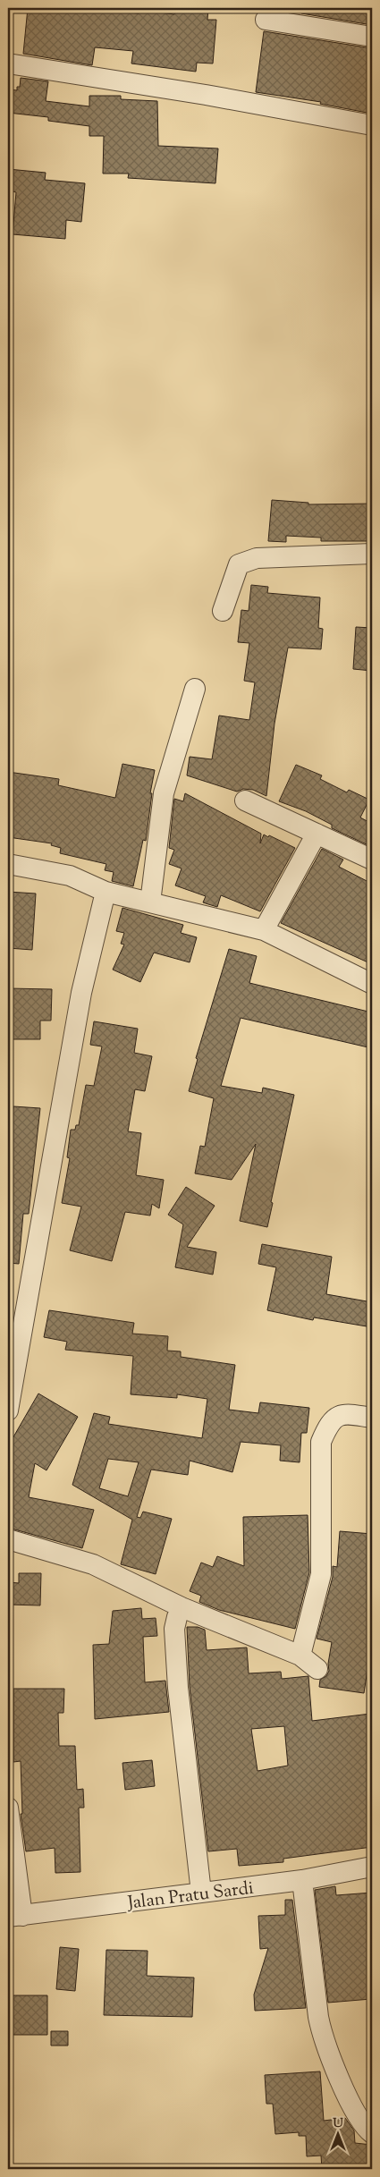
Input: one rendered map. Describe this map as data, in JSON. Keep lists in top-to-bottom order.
{
  "streets": {
    "street": ["Jalan Pratu Sardi"]
  },
  "north": "top"
}
